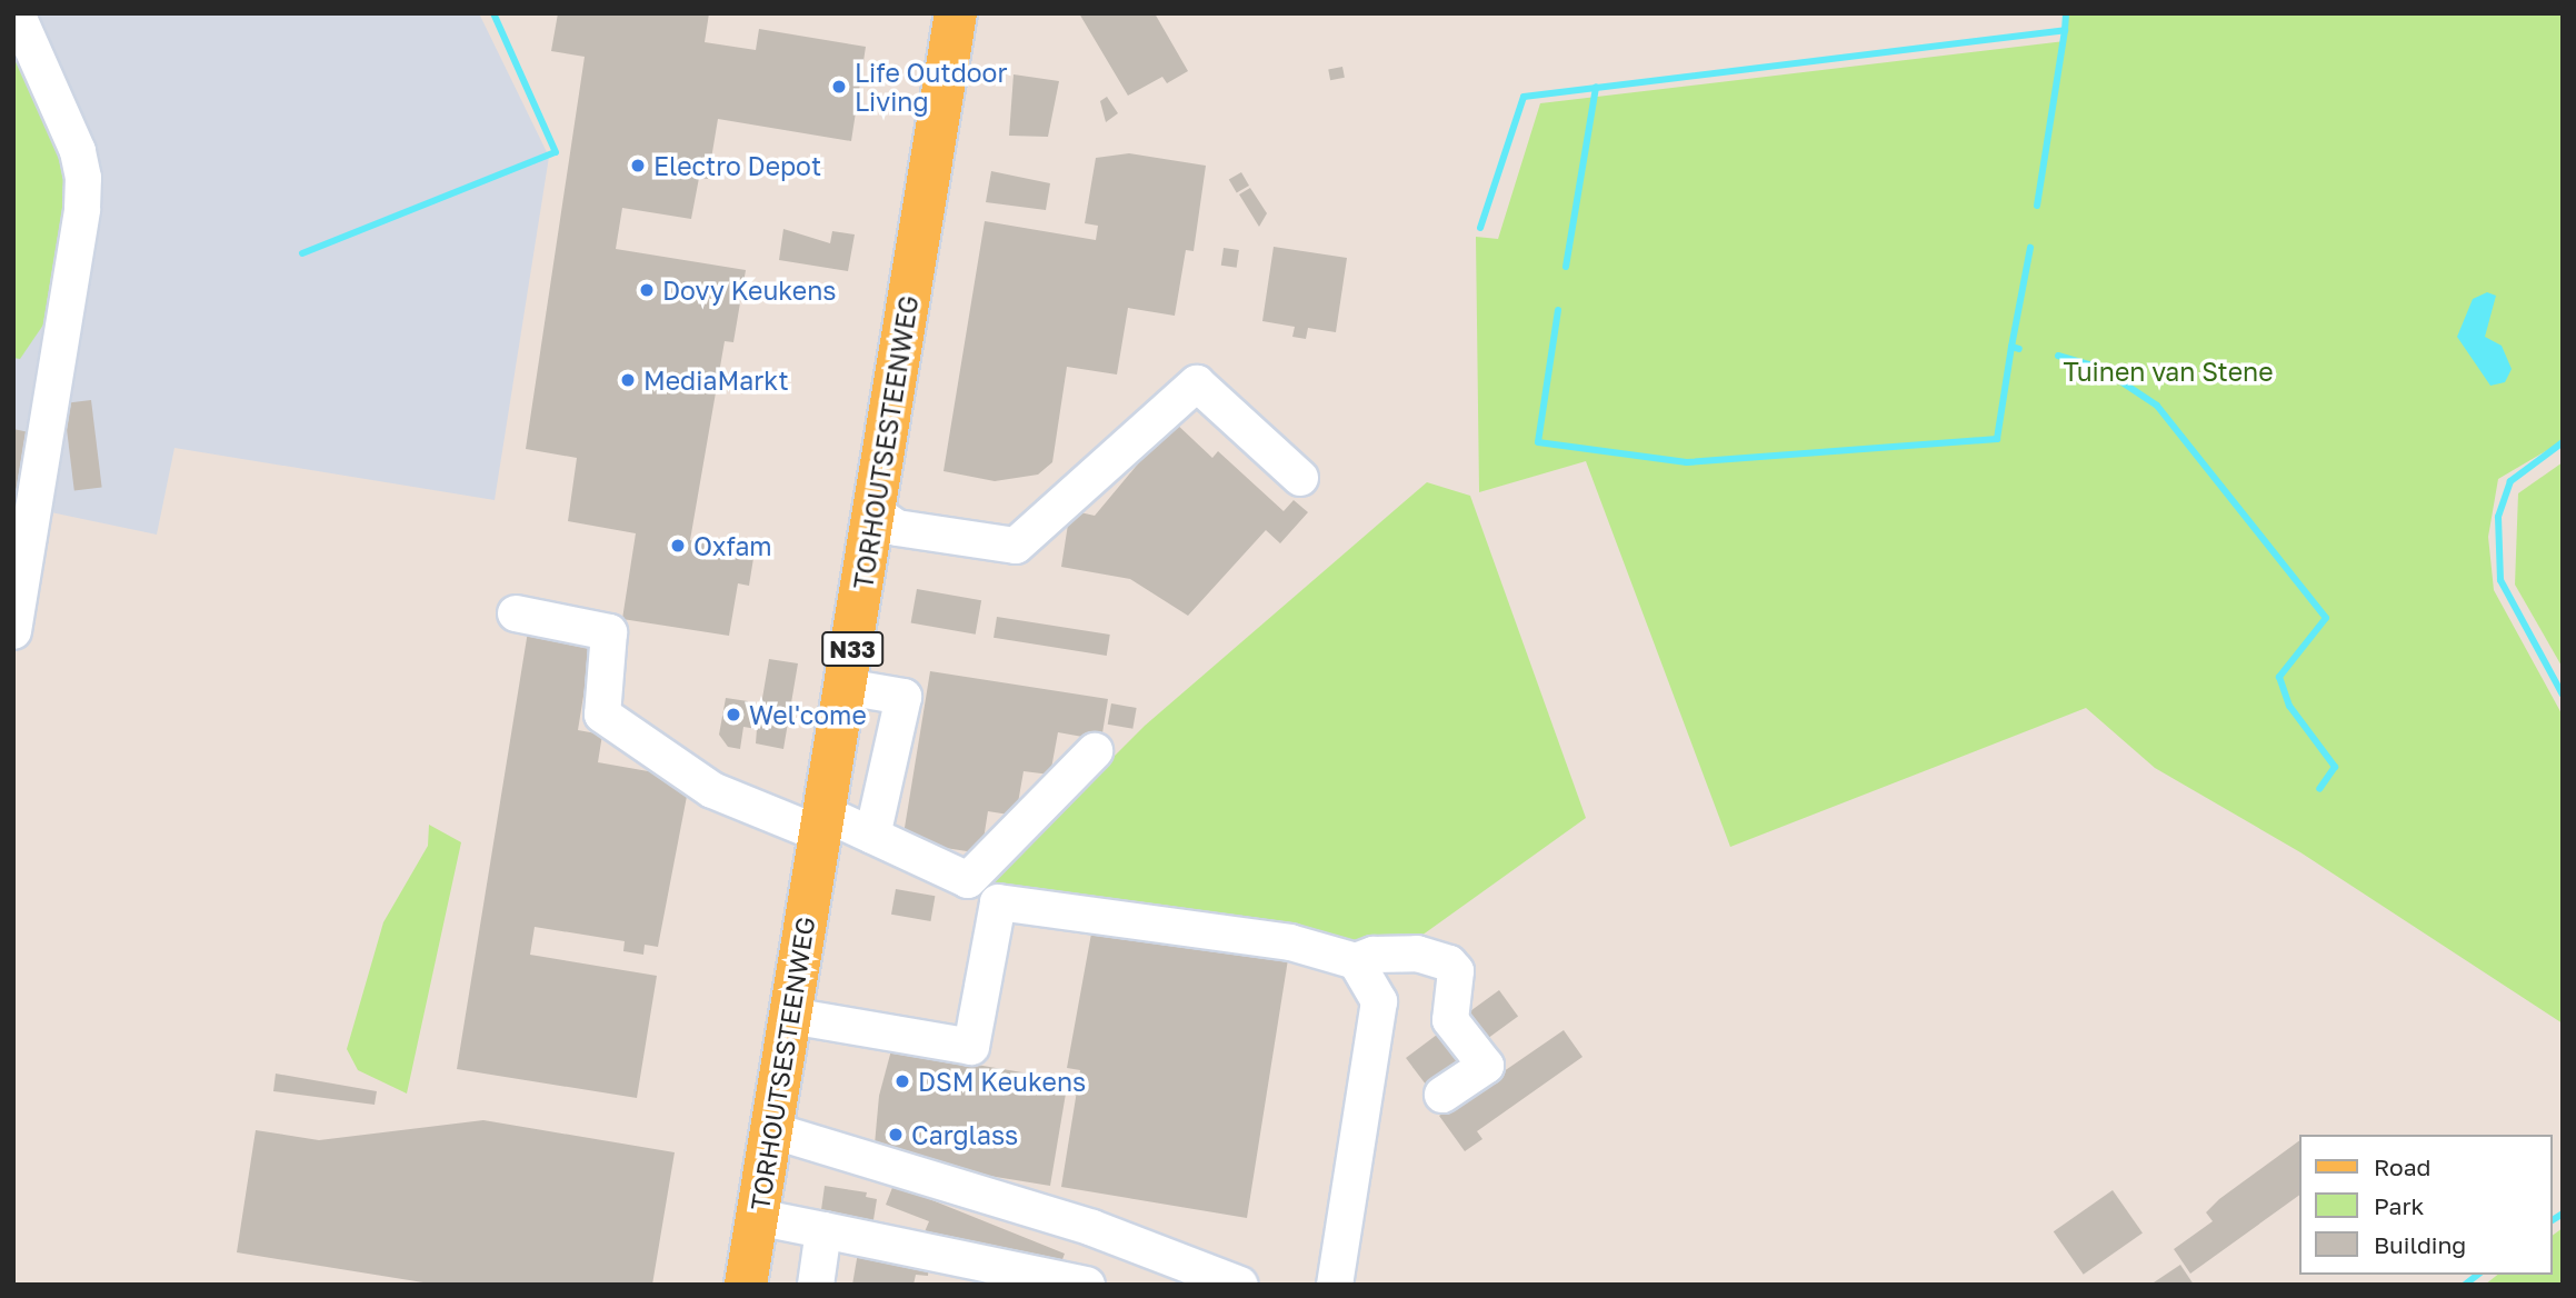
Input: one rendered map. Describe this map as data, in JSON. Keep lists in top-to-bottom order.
{
  "streets": {
    "main road": ["TORHOUTSESTEENWEG", "N33"]
  },
  "parks": ["Tuinen van Stene"],
  "places": [
    "Life Outdoor Living",
    "Electro Depot",
    "Dovy Keukens",
    "MediaMarkt",
    "Oxfam",
    "Wel'come",
    "DSM Keukens",
    "Carglass"
  ],
  "legend": ["Road", "Park", "Building"]
}
